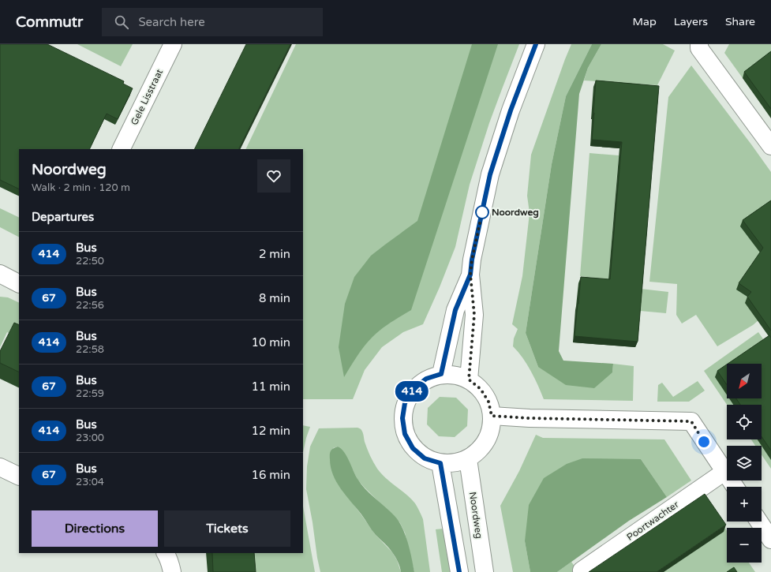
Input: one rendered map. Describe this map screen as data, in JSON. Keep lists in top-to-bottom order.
{
  "streets": {
    "main road": ["Gele Lisstraat", "Noordweg", "Poortwachter"]
  },
  "places": ["Noordweg"],
  "lines": ["bus line 414"],
  "north": "bottom left",
  "page": {
    "header": "Commutr",
    "search": "Search here",
    "nav": ["Map", "Layers", "Share"],
    "on_map": "414",
    "heading": [
      ["Noordweg", "Walk · 2 min · 120 m"],
      "Departures"
    ],
    "list": [
      {
        "mark": "414",
        "name": "Bus",
        "note": "22:50",
        "value": "2 min"
      },
      {
        "mark": "67",
        "name": "Bus",
        "note": "22:56",
        "value": "8 min"
      },
      {
        "mark": "414",
        "name": "Bus",
        "note": "22:58",
        "value": "10 min"
      },
      {
        "mark": "67",
        "name": "Bus",
        "note": "22:59",
        "value": "11 min"
      },
      {
        "mark": "414",
        "name": "Bus",
        "note": "23:00",
        "value": "12 min"
      },
      {
        "mark": "67",
        "name": "Bus",
        "note": "23:04",
        "value": "16 min"
      }
    ],
    "map_buttons": ["+", "−"],
    "buttons": ["Directions", "Tickets"]
  }
}
